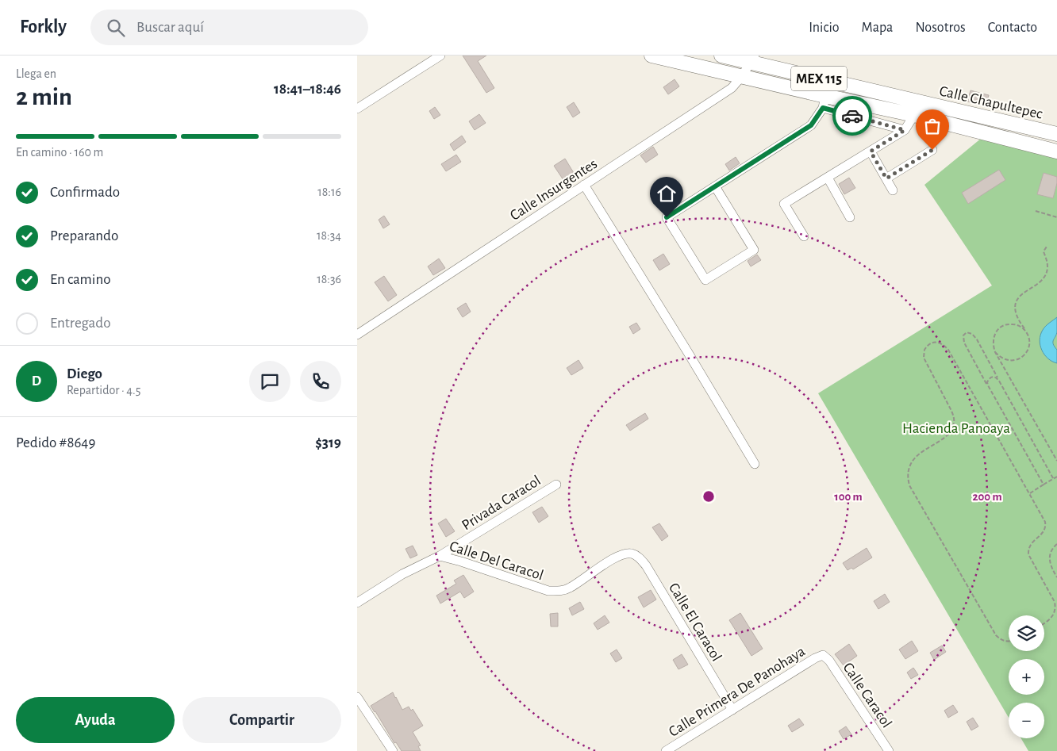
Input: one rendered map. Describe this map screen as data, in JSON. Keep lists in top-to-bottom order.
{
  "streets": {
    "main road": ["MEX 115", "Calle Chapultepec"],
    "street": [
      "Calle Insurgentes",
      "Privada Caracol",
      "Calle Del Caracol",
      "Calle El Caracol",
      "Calle Primera De Panohaya",
      "Calle Caracol"
    ]
  },
  "crossings": [
    ["MEX 115", "Calle Chapultepec"],
    ["MEX 115", "Calle Insurgentes"],
    ["Privada Caracol", "Calle Del Caracol"],
    ["Calle Del Caracol", "Calle El Caracol"],
    ["Calle El Caracol", "Calle Primera De Panohaya"],
    ["Calle Primera De Panohaya", "Calle Caracol"]
  ],
  "parks": ["Hacienda Panoaya"],
  "page": {
    "header": "Forkly",
    "search": "Buscar aquí",
    "nav": [
      "Inicio",
      "Mapa",
      "Nosotros",
      "Contacto"
    ],
    "heading": ["2 min", "Llega en", "18:41–18:46"],
    "panel": [
      "Diego",
      "Repartidor · 4.5",
      "Pedido #8649",
      "$319"
    ],
    "bar": "En camino · 160 m",
    "list": [
      ["Confirmado", "18:16"],
      ["Preparando", "18:34"],
      ["En camino", "18:36"],
      "Entregado"
    ],
    "round": "D",
    "map_buttons": ["+", "−"],
    "buttons": ["Ayuda", "Compartir"]
  },
  "rings": ["100 m", "200 m"]
}
